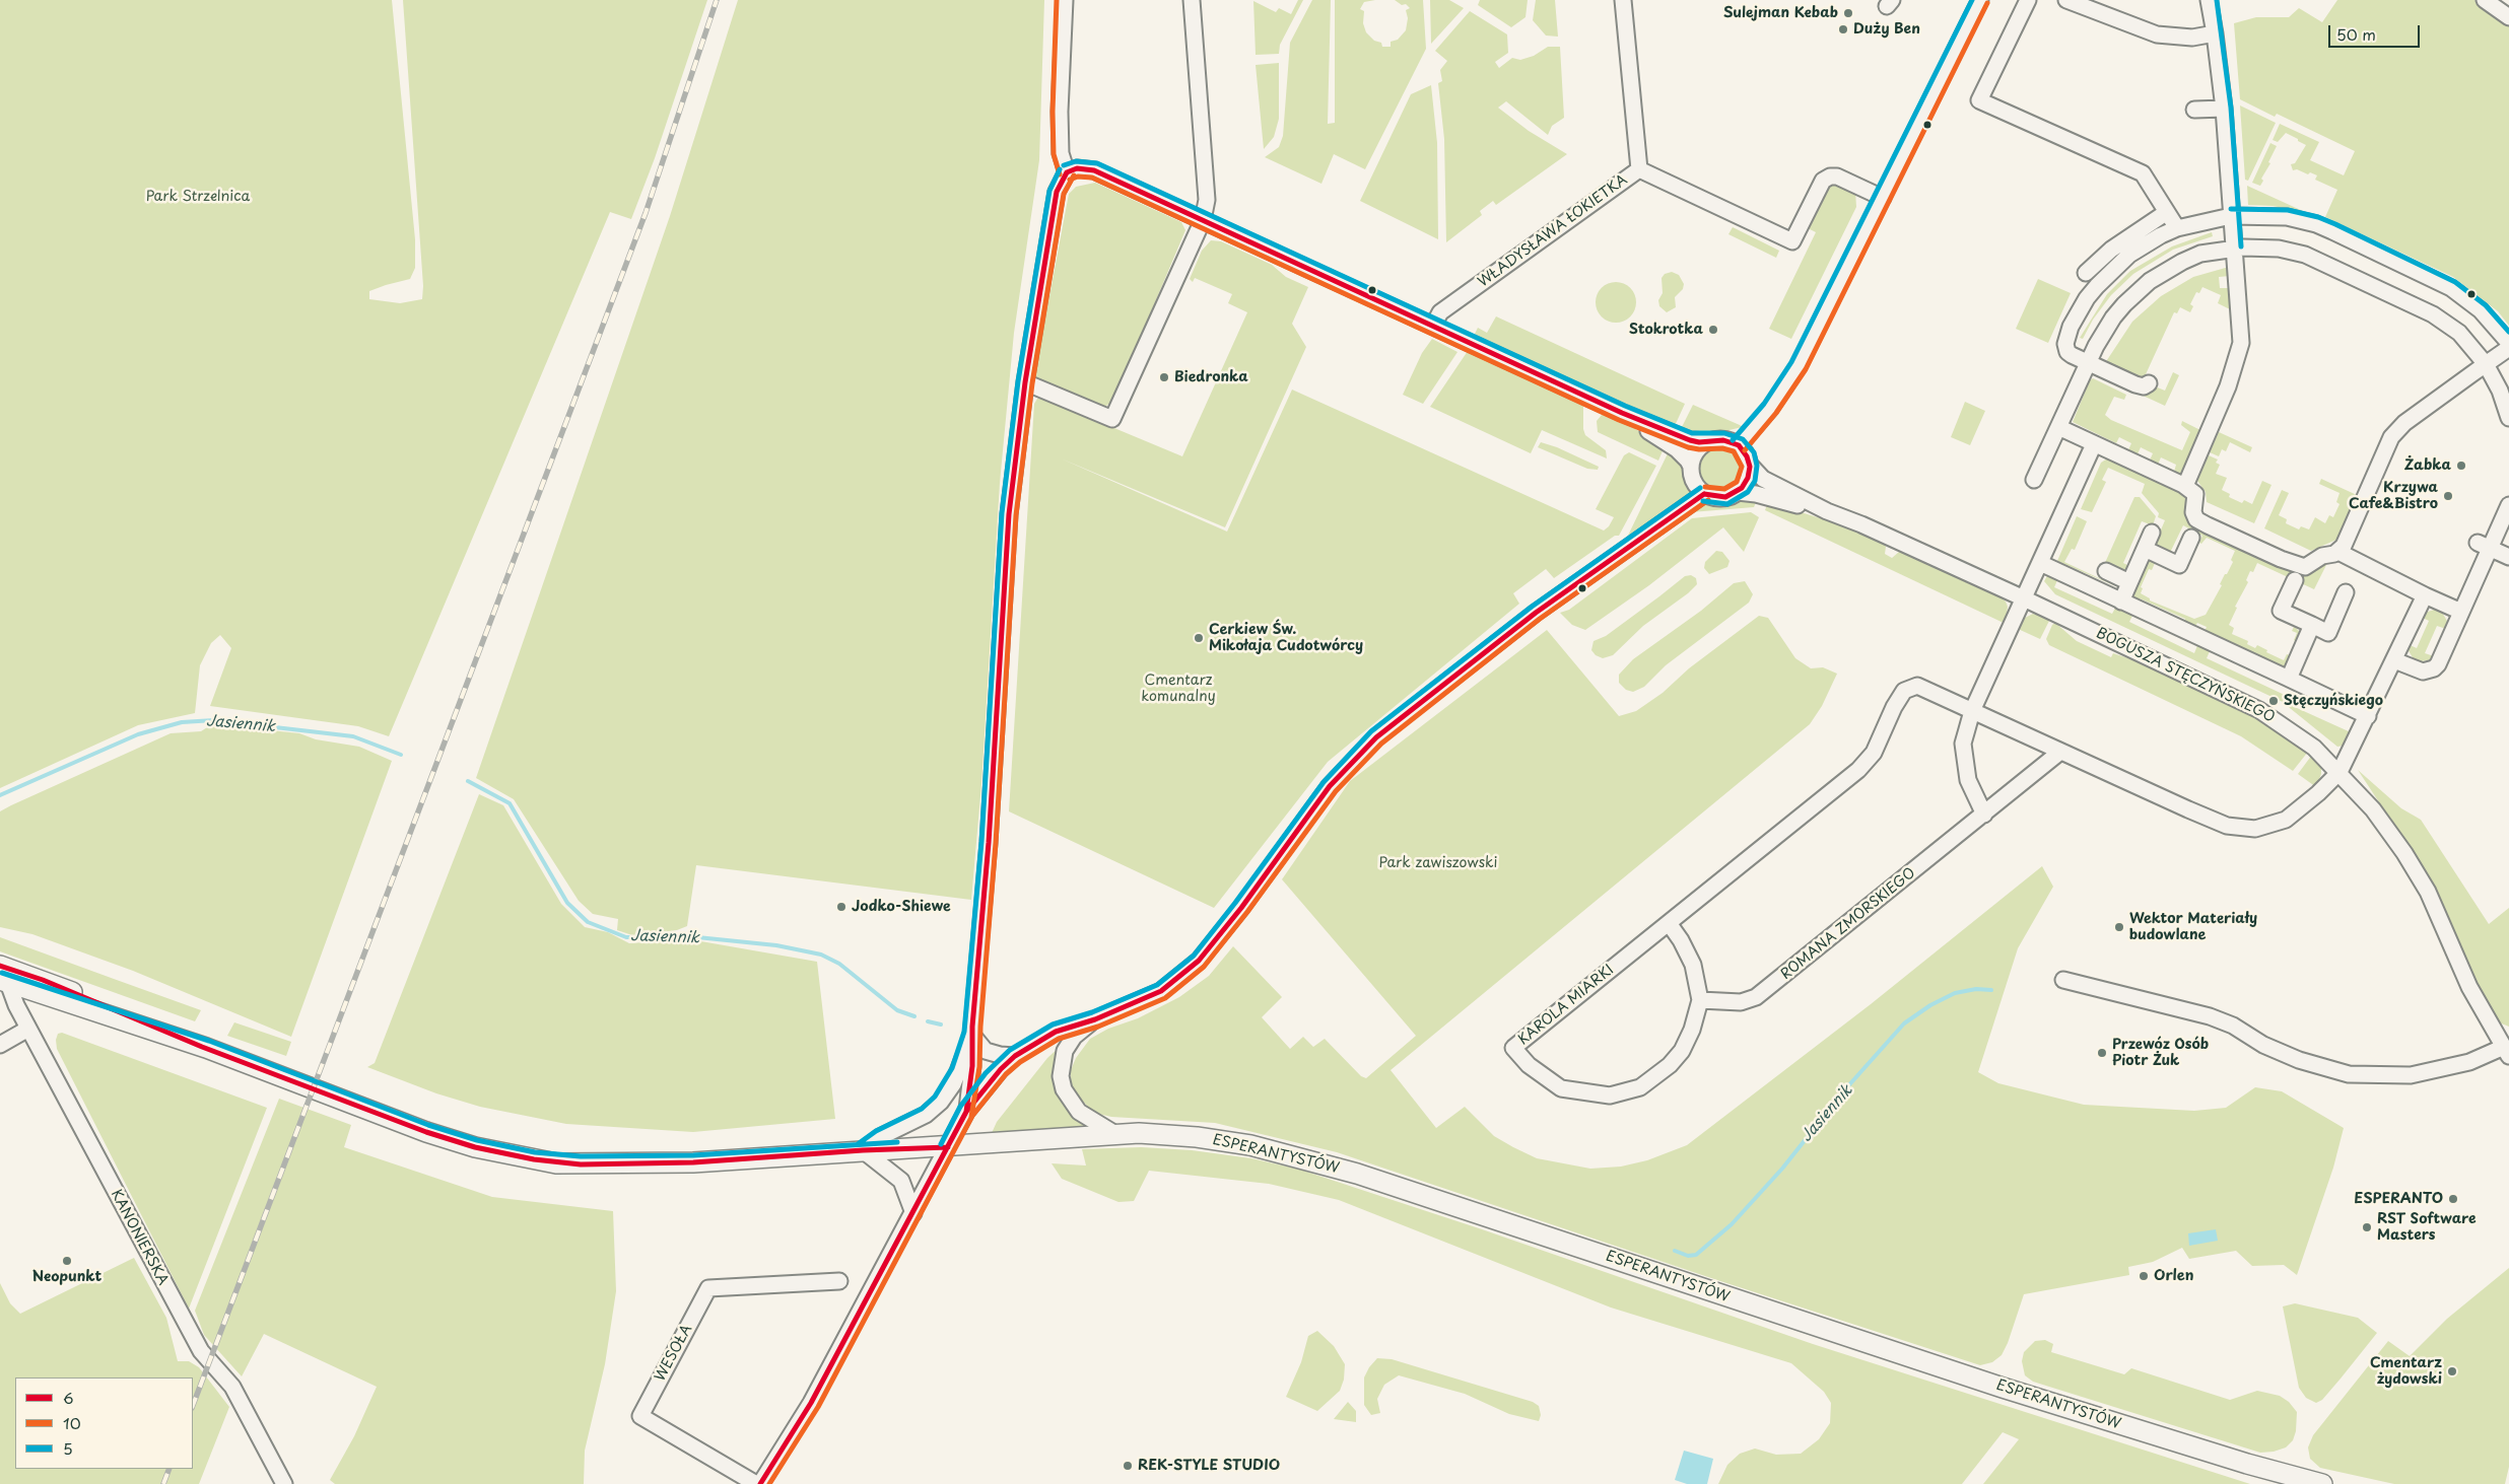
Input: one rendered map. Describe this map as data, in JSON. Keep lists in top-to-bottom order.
{
  "streets": {
    "main road": ["ESPERANTYSTÓW"],
    "street": [
      "WŁADYSŁAWA ŁOKIETKA",
      "BOGUSZA STĘCZYŃSKIEGO",
      "ROMANA ZMORSKIEGO",
      "KAROLA MIARKI",
      "KANONIERSKA",
      "WESOŁA"
    ]
  },
  "crossings": [
    ["ROMANA ZMORSKIEGO", "KAROLA MIARKI"],
    ["ESPERANTYSTÓW", "KANONIERSKA"]
  ],
  "water": ["Jasiennik"],
  "parks": ["Park Strzelnica", "Cmentarz komunalny", "Park zawiszowski"],
  "places": [
    "Sulejman Kebab",
    "Duży Ben",
    "Stokrotka",
    "Biedronka",
    "Żabka",
    "Krzywa Cafe&Bistro",
    "Cerkiew Św. Mikołaja Cudotwórcy",
    "Stęczyńskiego",
    "Jodko-Shiewe",
    "Wektor Materiały budowlane",
    "Przewóz Osób Piotr Żuk",
    "ESPERANTO",
    "RST Software Masters",
    "Neopunkt",
    "Orlen",
    "Cmentarz żydowski",
    "REK-STYLE STUDIO"
  ],
  "lines": ["transit line 10", "transit line 5", "transit line 6"],
  "legend": ["6", "10", "5"],
  "scale_bar": "50 m"
}
